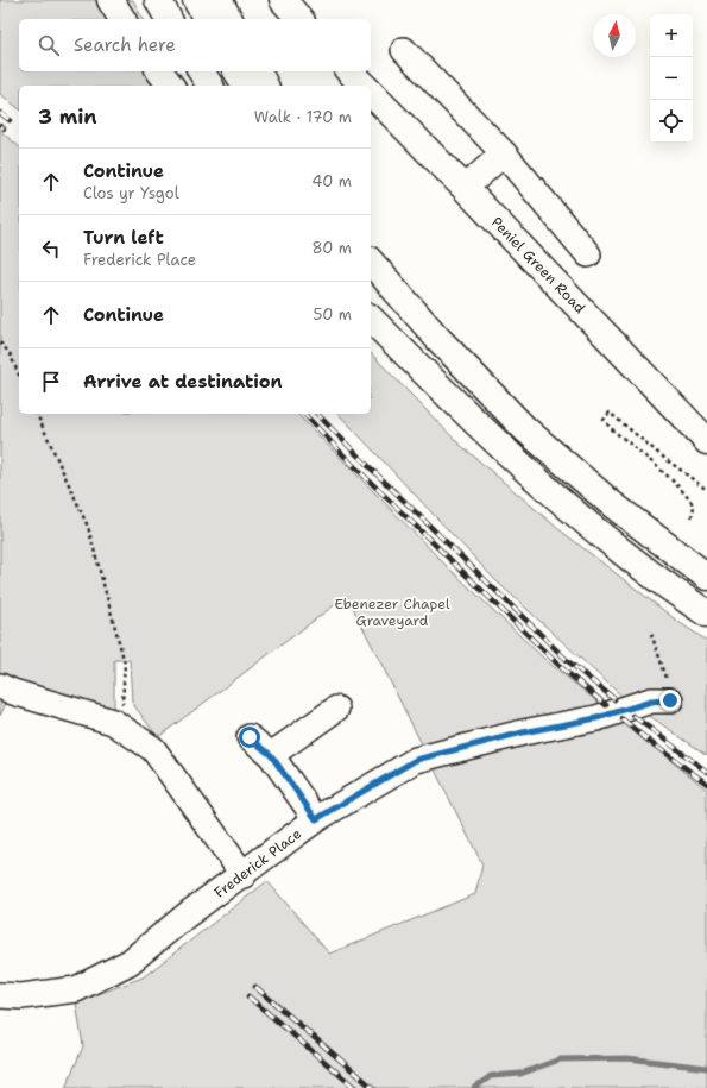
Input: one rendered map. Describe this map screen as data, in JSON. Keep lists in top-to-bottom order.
{
  "streets": {
    "main road": ["Peniel Green Road"],
    "street": ["Frederick Place"]
  },
  "parks": ["Ebenezer Chapel Graveyard"],
  "north": "top",
  "page": {
    "map_buttons": ["+", "−"],
    "search": "Search here",
    "heading": ["3 min", "Walk · 170 m"],
    "list": [
      ["Continue", "Clos yr Ysgol", "40 m"],
      ["Turn left", "Frederick Place", "80 m"],
      ["Continue", "50 m"],
      "Arrive at destination"
    ]
  }
}
